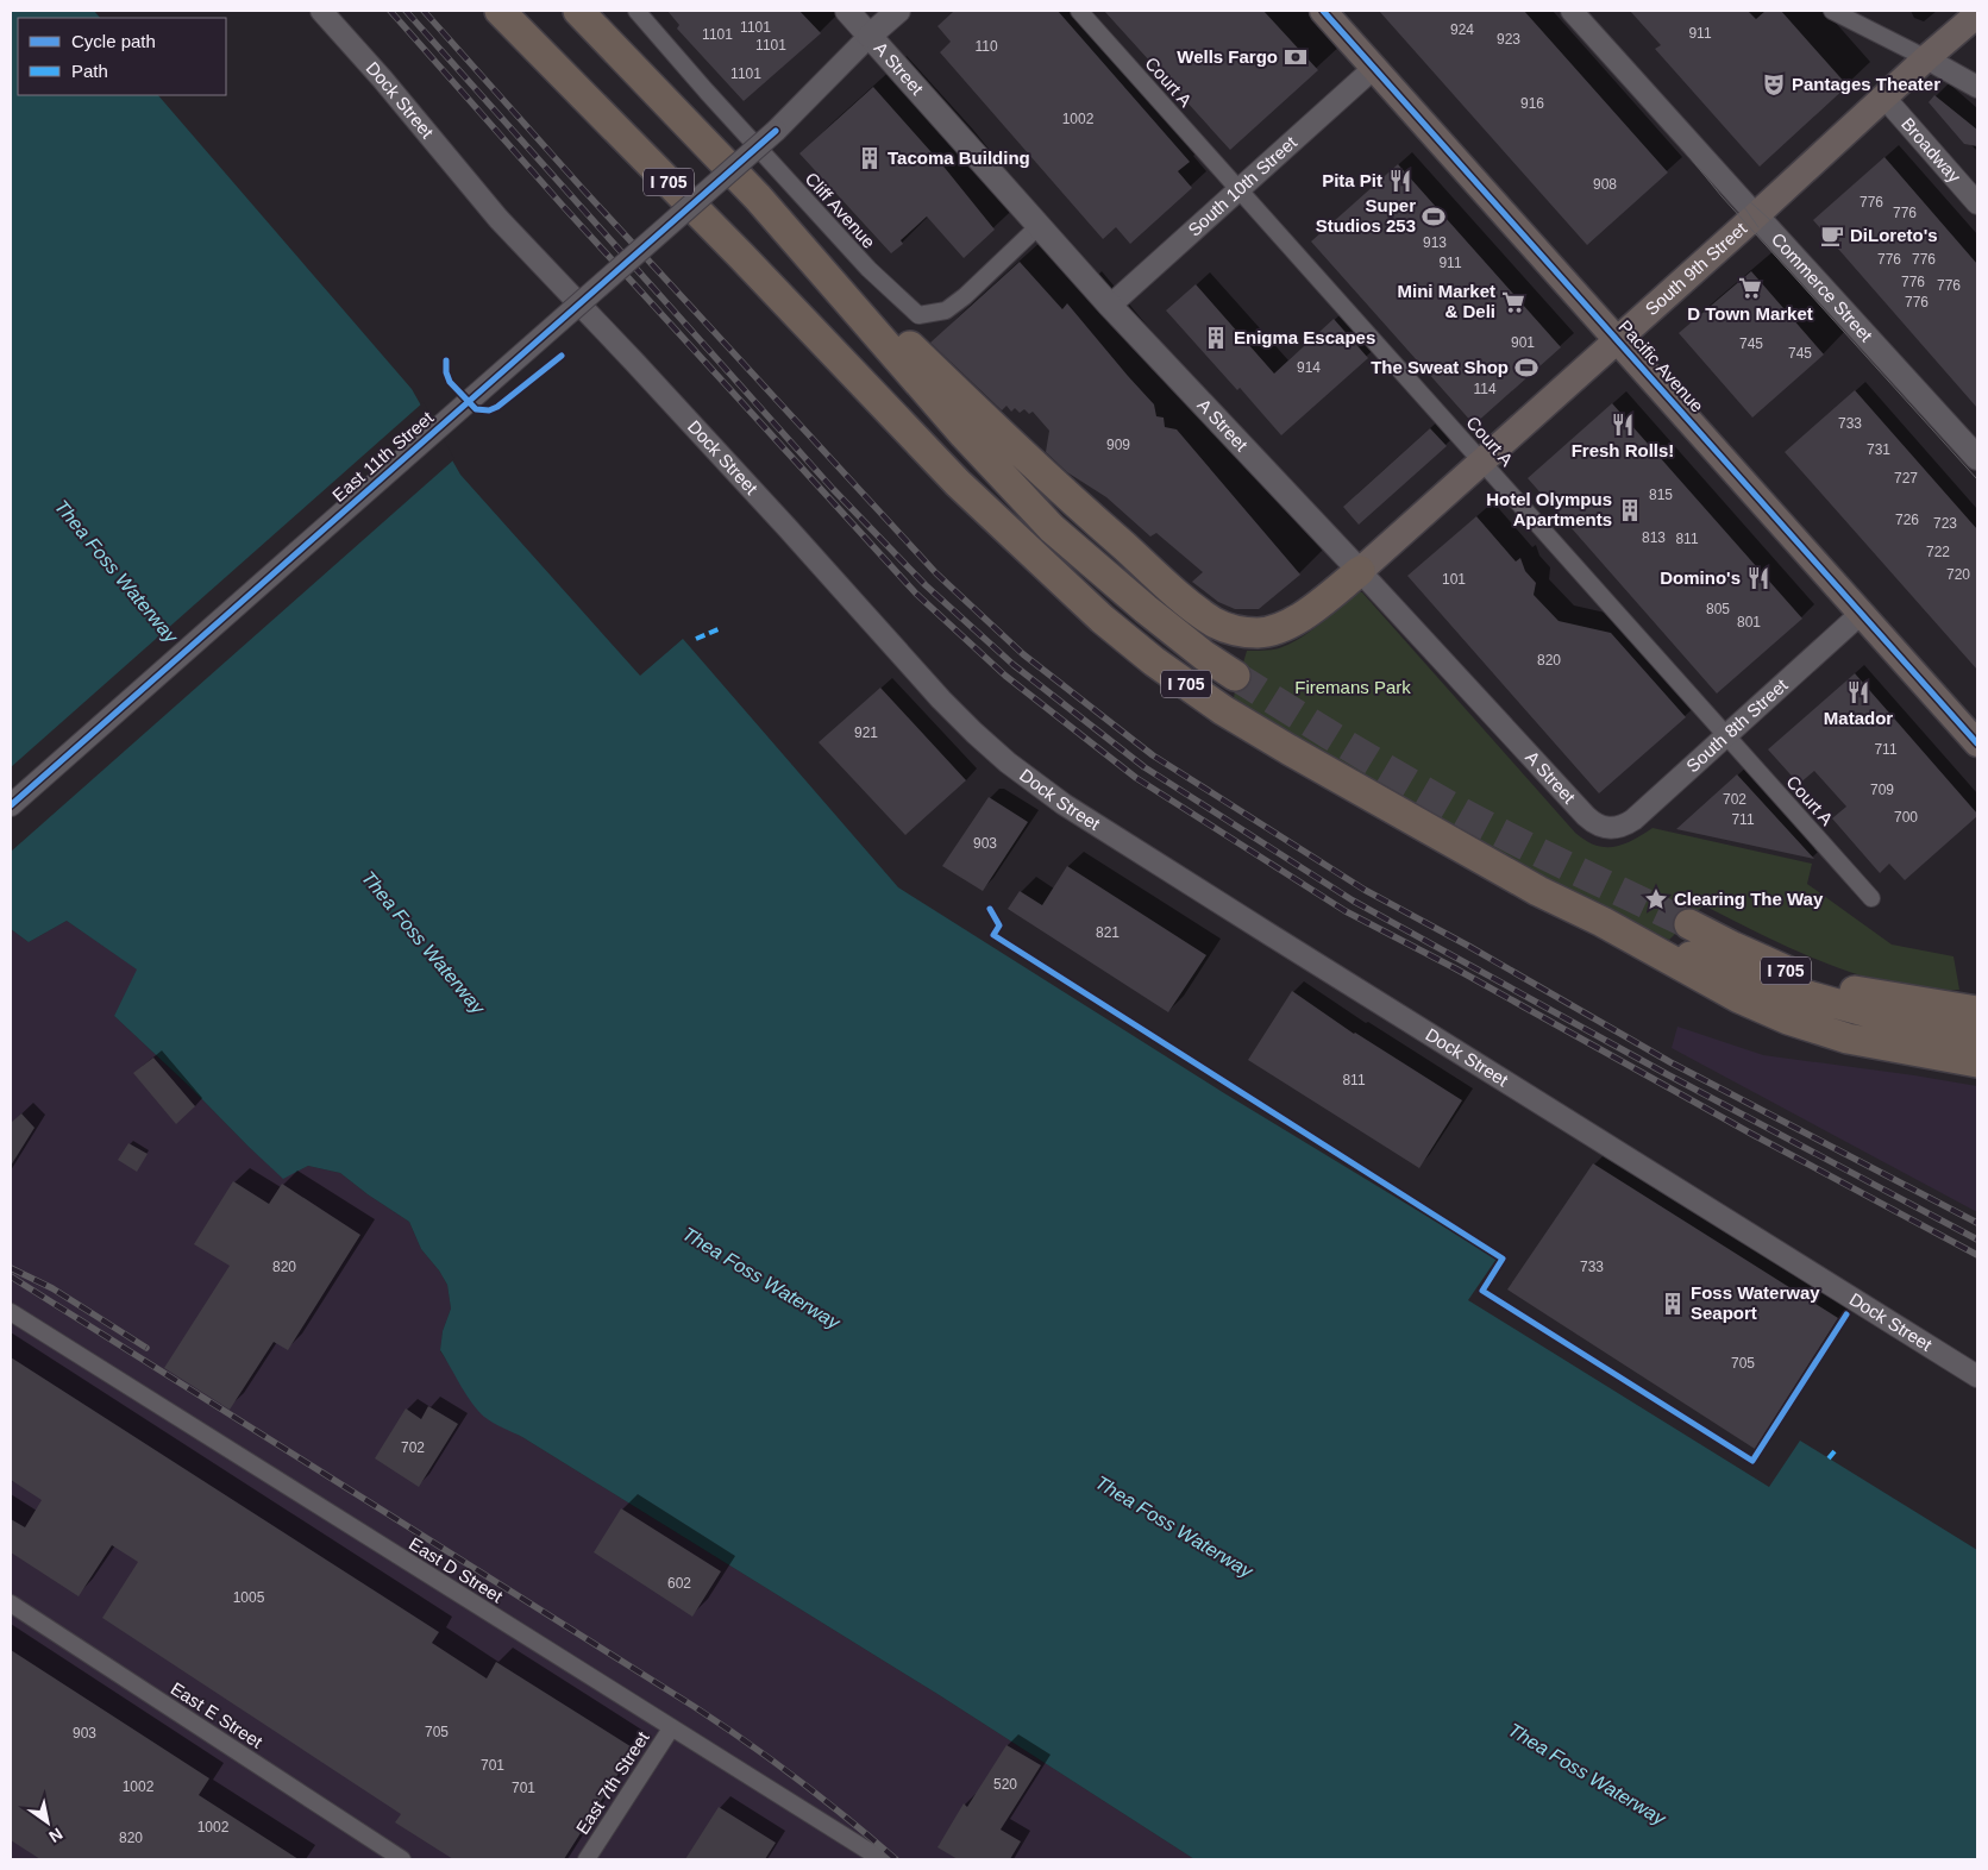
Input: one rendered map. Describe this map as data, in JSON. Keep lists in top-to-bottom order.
{
  "streets": {
    "highway": ["I 705"],
    "main road": [
      "A Street",
      "South 9th Street",
      "Commerce Street",
      "Pacific Avenue"
    ],
    "street": [
      "Court A",
      "Dock Street",
      "Broadway",
      "South 10th Street",
      "Cliff Avenue",
      "East 11th Street",
      "South 8th Street",
      "East D Street",
      "East E Street",
      "East 7th Street"
    ]
  },
  "crossings": [
    ["A Street", "South 10th Street"],
    ["A Street", "Cliff Avenue"],
    ["A Street", "South 9th Street"],
    ["A Street", "East 11th Street"],
    ["A Street", "South 8th Street"],
    ["Court A", "South 10th Street"],
    ["Court A", "South 9th Street"],
    ["Court A", "South 8th Street"],
    ["Broadway", "South 9th Street"],
    ["South 10th Street", "Pacific Avenue"],
    ["South 9th Street", "Commerce Street"],
    ["South 9th Street", "Pacific Avenue"],
    ["Pacific Avenue", "South 8th Street"],
    ["East D Street", "East 7th Street"]
  ],
  "water": ["Thea Foss Waterway"],
  "parks": ["Firemans Park"],
  "places": {
    "bank": ["Wells Fargo"],
    "theatre": ["Pantages Theater"],
    "building": [
      "Tacoma Building",
      "Enigma Escapes",
      "Hotel Olympus Apartments",
      "Foss Waterway Seaport"
    ],
    "restaurant": [
      "Pita Pit",
      "Fresh Rolls!",
      "Domino's",
      "Matador"
    ],
    "sports": ["Super Studios 253", "The Sweat Shop"],
    "cafe": ["DiLoreto's"],
    "supermarket": ["D Town Market", "Mini Market & Deli"],
    "place": ["Clearing The Way"]
  },
  "house_numbers": [
    "1101",
    "924",
    "911",
    "1101",
    "923",
    "1101",
    "110",
    "1101",
    "916",
    "1002",
    "908",
    "776",
    "776",
    "913",
    "776",
    "776",
    "911",
    "776",
    "776",
    "776",
    "901",
    "745",
    "745",
    "914",
    "114",
    "733",
    "909",
    "731",
    "727",
    "815",
    "726",
    "723",
    "813",
    "811",
    "722",
    "720",
    "101",
    "805",
    "801",
    "820",
    "921",
    "711",
    "709",
    "702",
    "700",
    "711",
    "903",
    "821",
    "811",
    "820",
    "733",
    "705",
    "702",
    "602",
    "1005",
    "705",
    "903",
    "701",
    "520",
    "1002",
    "701",
    "1002",
    "820"
  ],
  "legend": ["Cycle path", "Path"],
  "north": "bottom right"
}
